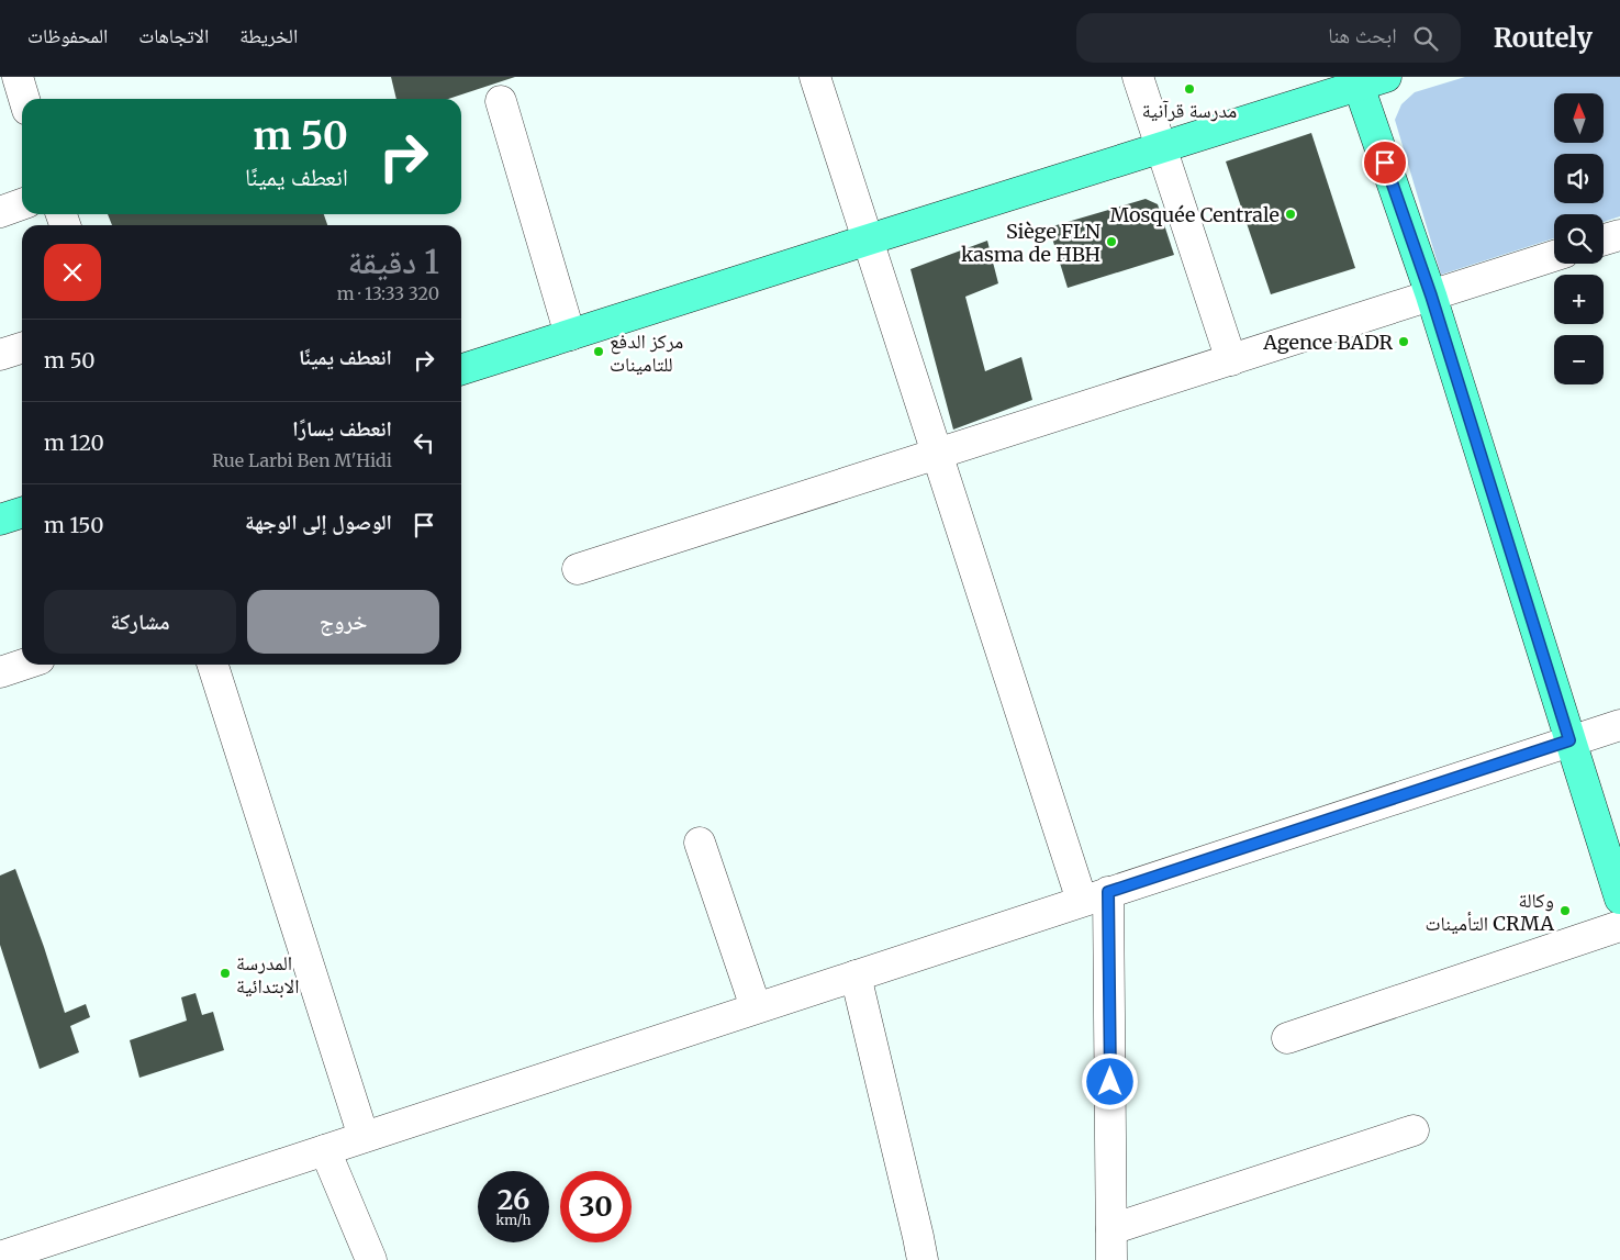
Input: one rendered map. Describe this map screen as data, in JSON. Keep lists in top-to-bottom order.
{
  "places": [
    "مدرسة قرآنية",
    "Mosquée Centrale",
    "Siège FLN kasma de HBH",
    "Agence BADR",
    "مركز الدفع للتامينات",
    "وكالة التأمينات CRMA",
    "المدرسة الابتدائية"
  ],
  "north": "top",
  "page": {
    "header": "Routely",
    "search": "ابحث هنا",
    "nav": ["الخريطة", "الاتجاهات", "المحفوظات"],
    "map_buttons": ["+", "−"],
    "turn": ["50 m", "انعطف يمينًا"],
    "heading": ["1 دقيقة", "320 m · 13:33"],
    "list": [
      {
        "name": "انعطف يمينًا",
        "value": "50 m"
      },
      {
        "name": "انعطف يسارًا",
        "note": "Rue Larbi Ben M'Hidi",
        "value": "120 m"
      },
      {
        "name": "الوصول إلى الوجهة",
        "value": "150 m"
      }
    ],
    "buttons": ["خروج", "مشاركة"],
    "speed": "26 km/h",
    "limit": "30"
  }
}
